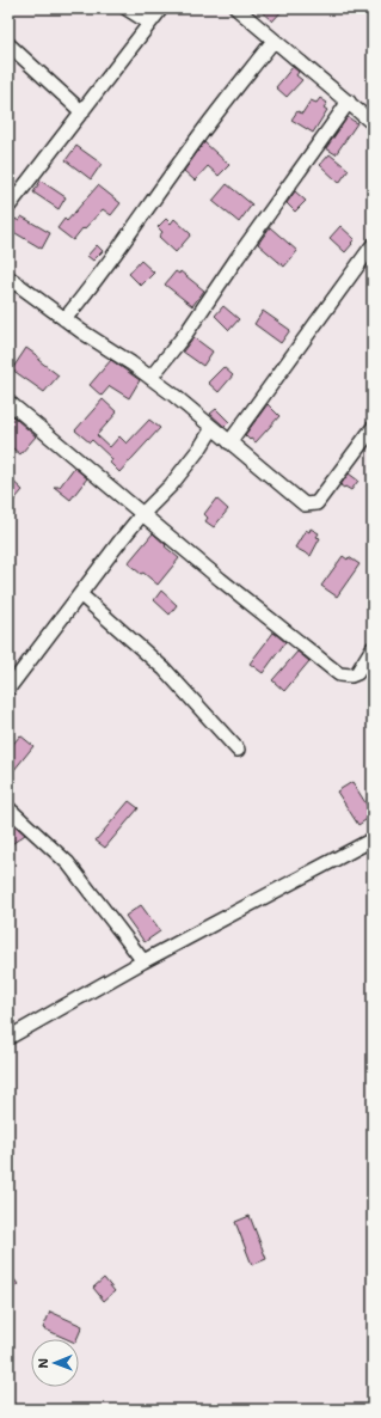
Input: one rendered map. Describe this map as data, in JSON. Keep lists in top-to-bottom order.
{
  "north": "left"
}
